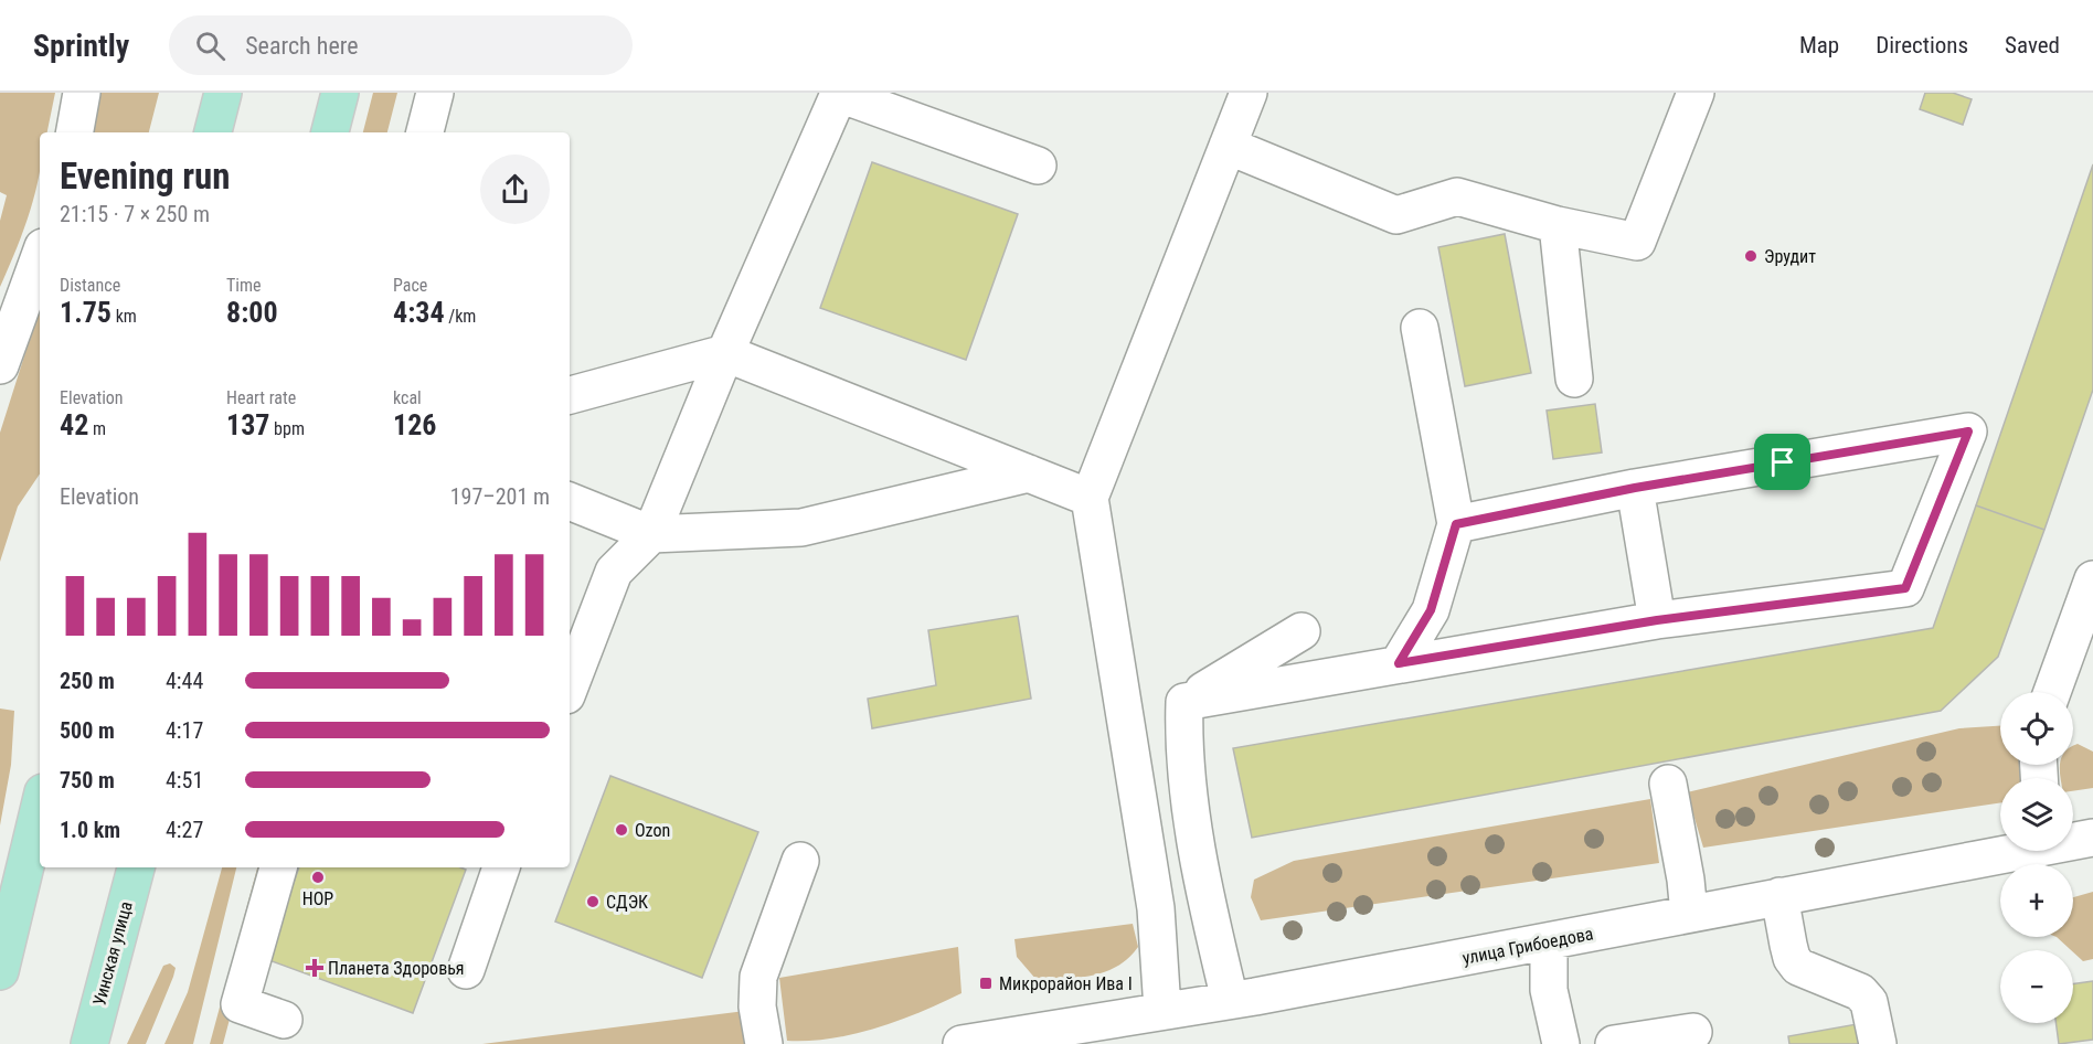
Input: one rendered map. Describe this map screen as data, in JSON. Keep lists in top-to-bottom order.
{
  "streets": {
    "main road": ["Уинская улица"],
    "street": ["улица Грибоедова"]
  },
  "places": {
    "other": [
      "Эрудит",
      "Ozon",
      "HOP",
      "СДЭК"
    ],
    "health": ["Планета Здоровья"],
    "transit": ["Микрорайон Ива I"]
  },
  "page": {
    "header": "Sprintly",
    "search": "Search here",
    "nav": ["Map", "Directions", "Saved"],
    "heading": ["Evening run", "21:15 · 7 × 250 m"],
    "stats": [
      ["Distance", "1.75 km"],
      ["Time", "8:00"],
      ["Pace", "4:34 /km"],
      ["Elevation", "42 m"],
      ["Heart rate", "137 bpm"],
      ["kcal", "126"]
    ],
    "chart": ["Elevation", "197–201 m"],
    "list": [
      {
        "name": "250 m",
        "note": "4:44"
      },
      {
        "name": "500 m",
        "note": "4:17"
      },
      {
        "name": "750 m",
        "note": "4:51"
      },
      {
        "name": "1.0 km",
        "note": "4:27"
      }
    ],
    "map_buttons": ["+", "−"]
  }
}
